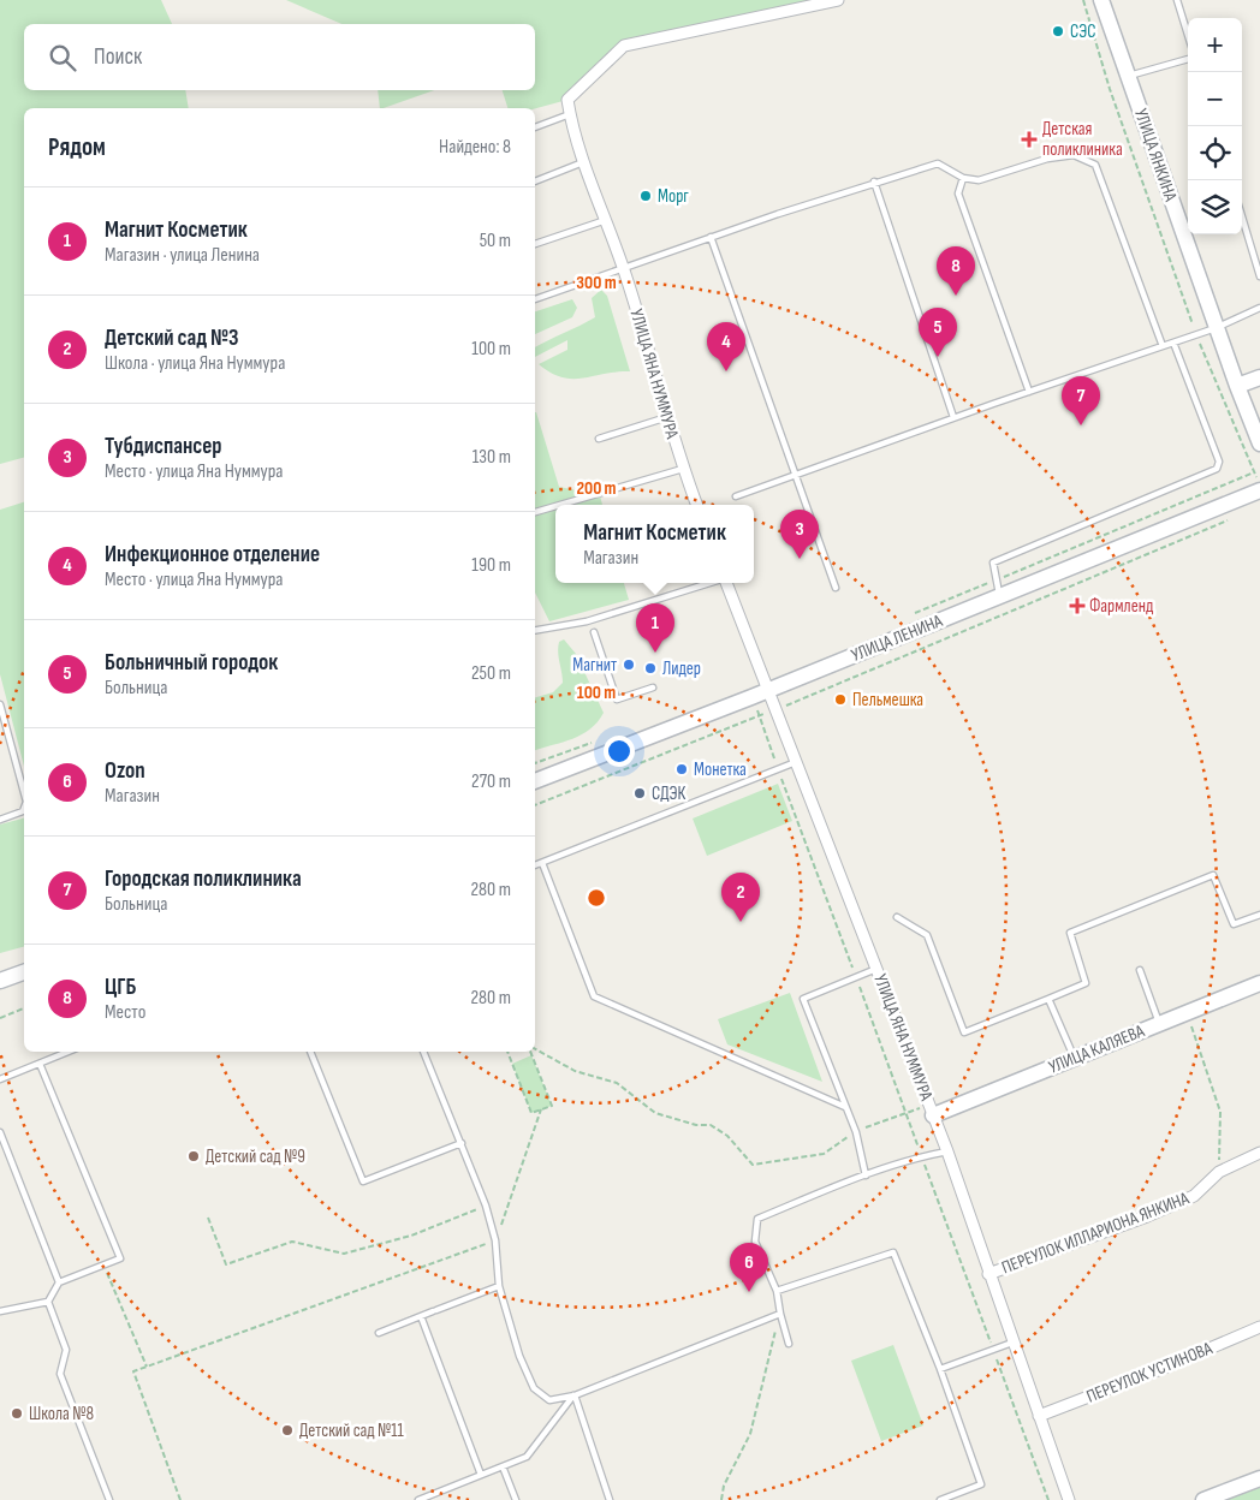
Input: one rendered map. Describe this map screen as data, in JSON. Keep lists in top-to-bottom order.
{
  "streets": {
    "main road": ["УЛИЦА ЯНКИНА", "УЛИЦА ЛЕНИНА", "УЛИЦА КАЛЯЕВА"],
    "street": ["УЛИЦА ЯНА НУММУРА", "ПЕРЕУЛОК ИЛЛАРИОНА ЯНКИНА", "ПЕРЕУЛОК УСТИНОВА"]
  },
  "crossings": [
    ["УЛИЦА ЯНА НУММУРА", "УЛИЦА ЛЕНИНА"],
    ["УЛИЦА ЯНА НУММУРА", "УЛИЦА КАЛЯЕВА"],
    ["УЛИЦА ЯНА НУММУРА", "ПЕРЕУЛОК ИЛЛАРИОНА ЯНКИНА"],
    ["УЛИЦА ЯНА НУММУРА", "ПЕРЕУЛОК УСТИНОВА"]
  ],
  "places": {
    "other": [
      "СЭС",
      "Морг",
      "Магнит",
      "Лидер",
      "Пельмешка",
      "Монетка",
      "СДЭК",
      "Детский сад №9",
      "Школа №8",
      "Детский сад №11"
    ],
    "health": ["Детская поликлиника", "Фармленд"]
  },
  "page": {
    "map_buttons": ["+", "−"],
    "search": "Поиск",
    "heading": ["Рядом", "Найдено: 8"],
    "list": [
      {
        "mark": "1",
        "name": "Магнит Косметик",
        "note": "Магазин · улица Ленина",
        "value": "50 m"
      },
      {
        "mark": "2",
        "name": "Детский сад №3",
        "note": "Школа · улица Яна Нуммура",
        "value": "100 m"
      },
      {
        "mark": "3",
        "name": "Тубдиспансер",
        "note": "Место · улица Яна Нуммура",
        "value": "130 m"
      },
      {
        "mark": "4",
        "name": "Инфекционное отделение",
        "note": "Место · улица Яна Нуммура",
        "value": "190 m"
      },
      {
        "mark": "5",
        "name": "Больничный городок",
        "note": "Больница",
        "value": "250 m"
      },
      {
        "mark": "6",
        "name": "Ozon",
        "note": "Магазин",
        "value": "270 m"
      },
      {
        "mark": "7",
        "name": "Городская поликлиника",
        "note": "Больница",
        "value": "280 m"
      },
      {
        "mark": "8",
        "name": "ЦГБ",
        "note": "Место",
        "value": "280 m"
      }
    ],
    "pins": [
      "8",
      "5",
      "4",
      "7",
      "3",
      "1",
      "2",
      "6"
    ],
    "popup": ["Магнит Косметик", "Магазин"]
  },
  "rings": ["300 m", "200 m", "100 m"]
}
